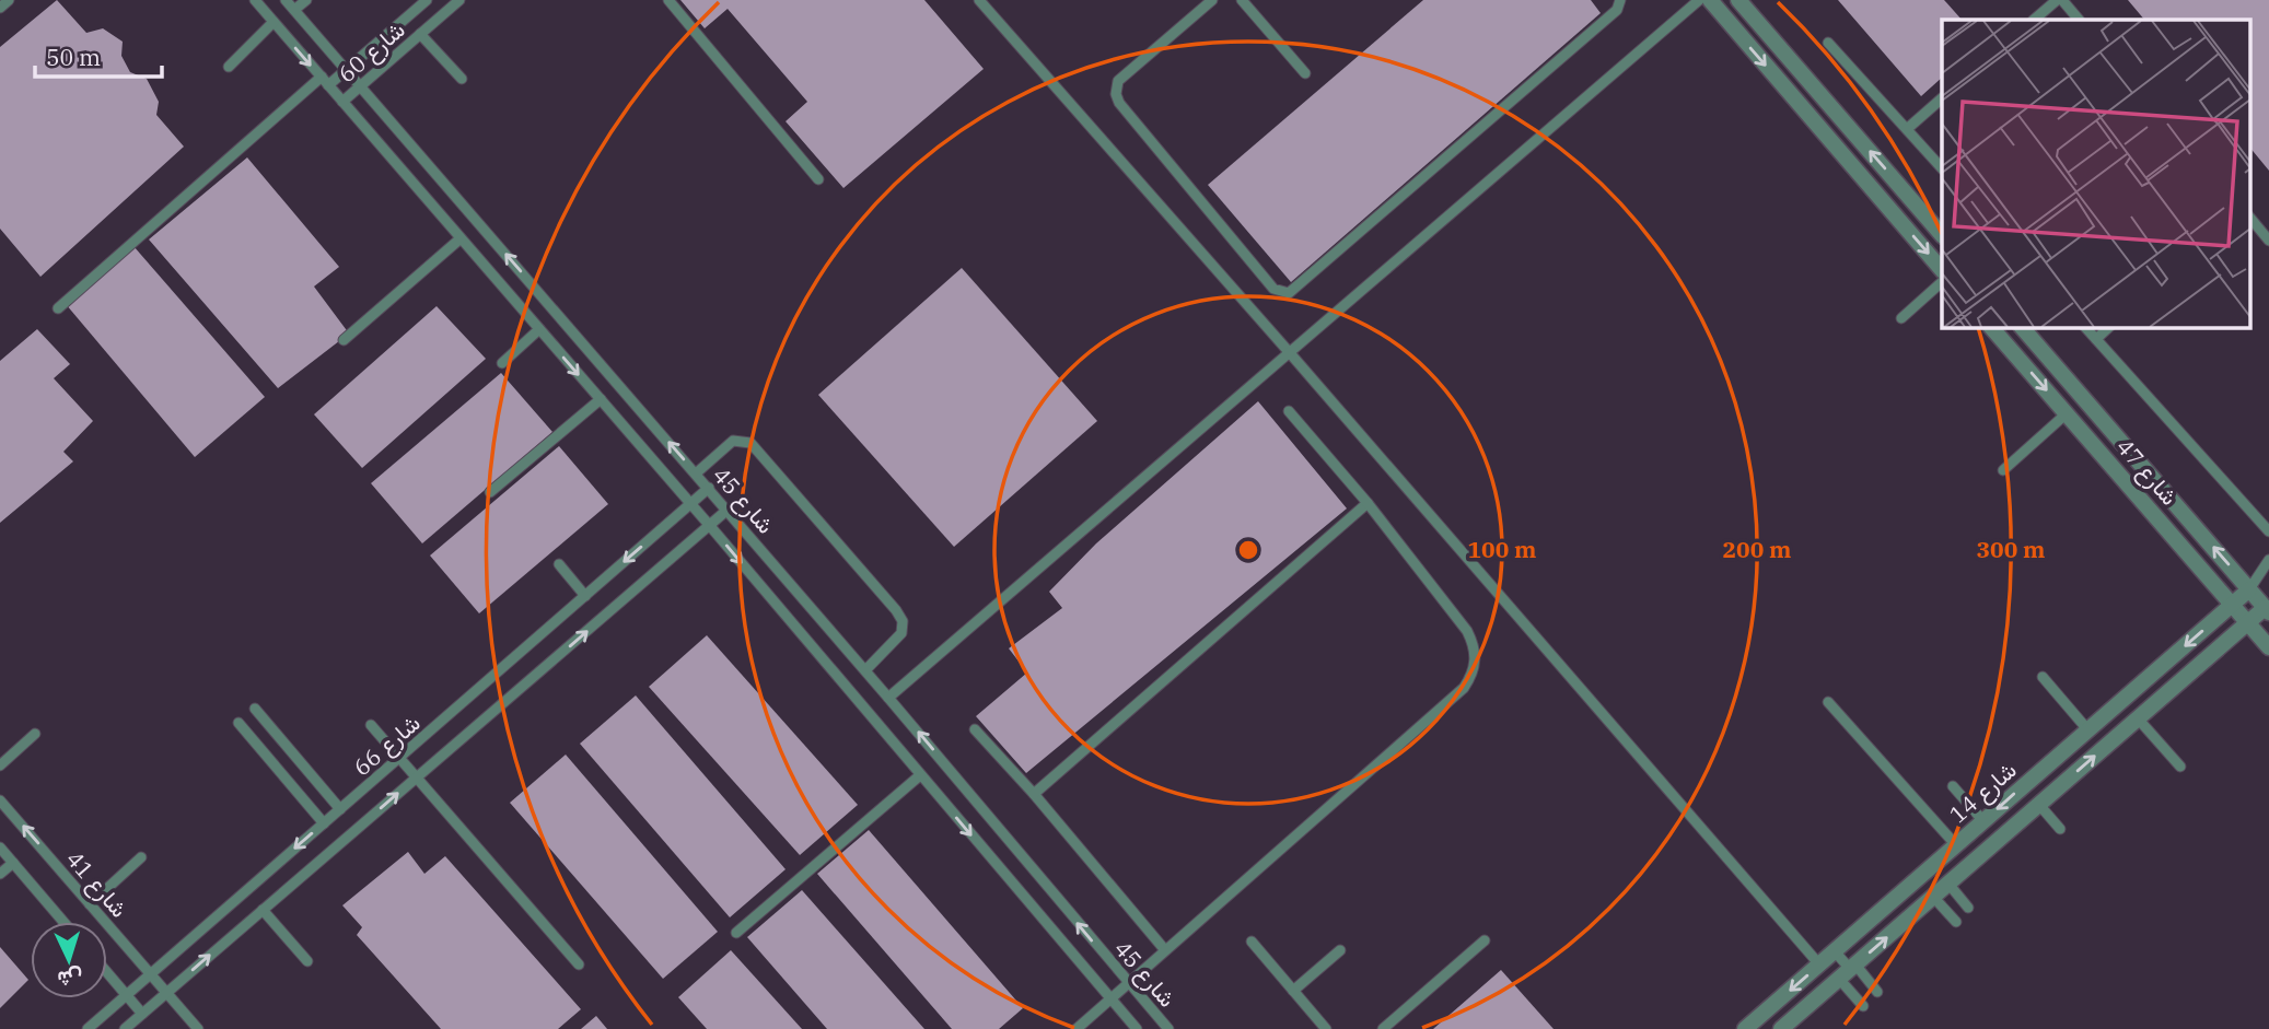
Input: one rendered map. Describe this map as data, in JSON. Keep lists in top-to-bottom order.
{
  "streets": {
    "street": ["شارع 47", "شارع 14"],
    "lane": [
      "شارع 60",
      "شارع 45",
      "شارع 66",
      "شارع 41"
    ]
  },
  "crossings": [
    ["شارع 60", "شارع 45"],
    ["شارع 47", "شارع 14"],
    ["شارع 45", "شارع 66"],
    ["شارع 66", "شارع 41"]
  ],
  "scale_bar": "50 m",
  "north": "bottom",
  "rings": ["100 m", "200 m", "300 m"]
}
